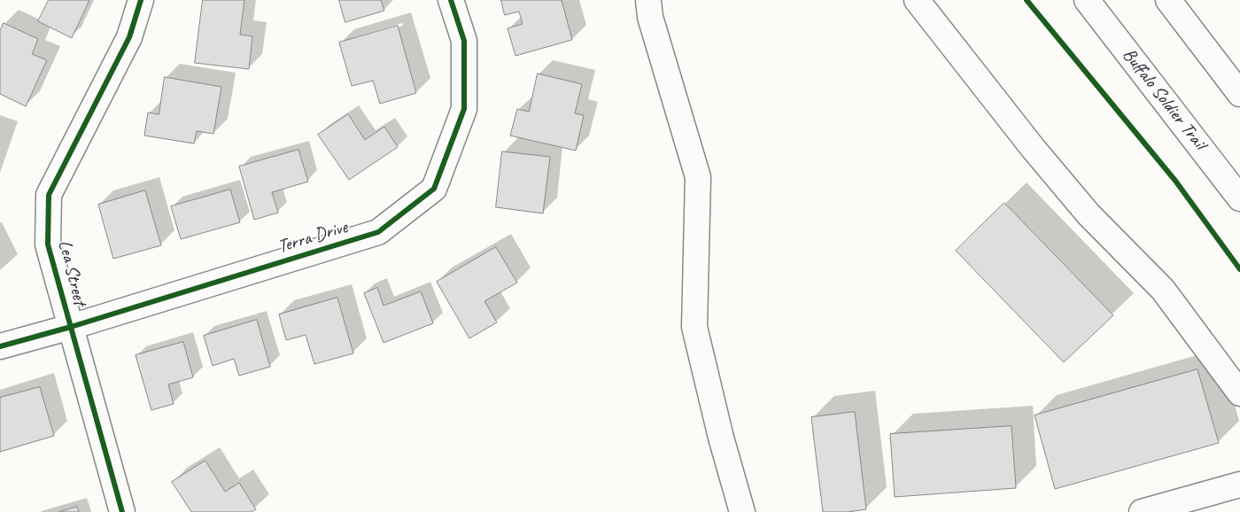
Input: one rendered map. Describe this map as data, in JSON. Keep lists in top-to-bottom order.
{
  "streets": {
    "street": ["Buffalo Soldier Trail", "Terra Drive", "Lea Street"]
  },
  "crossings": [
    ["Terra Drive", "Lea Street"]
  ]
}
